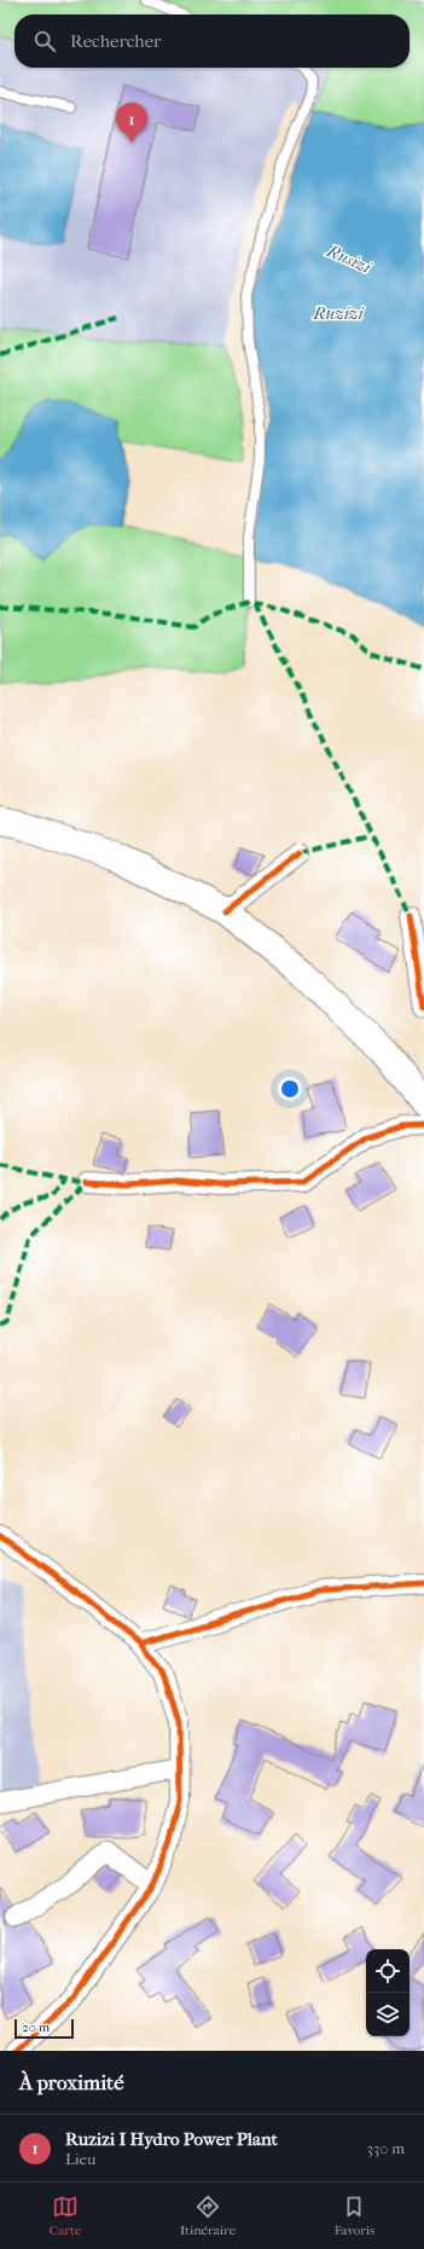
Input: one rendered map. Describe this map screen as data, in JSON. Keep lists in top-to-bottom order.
{
  "water": ["Rusizi", "Ruzizi"],
  "scale_bar": "20 m",
  "page": {
    "search": "Rechercher",
    "pins": "1",
    "scale": "20 m",
    "heading": "À proximité",
    "list": [
      {
        "mark": "1",
        "name": "Ruzizi I Hydro Power Plant",
        "note": "Lieu",
        "value": "330 m"
      }
    ],
    "nav": ["Carte", "Itinéraire", "Favoris"]
  }
}
